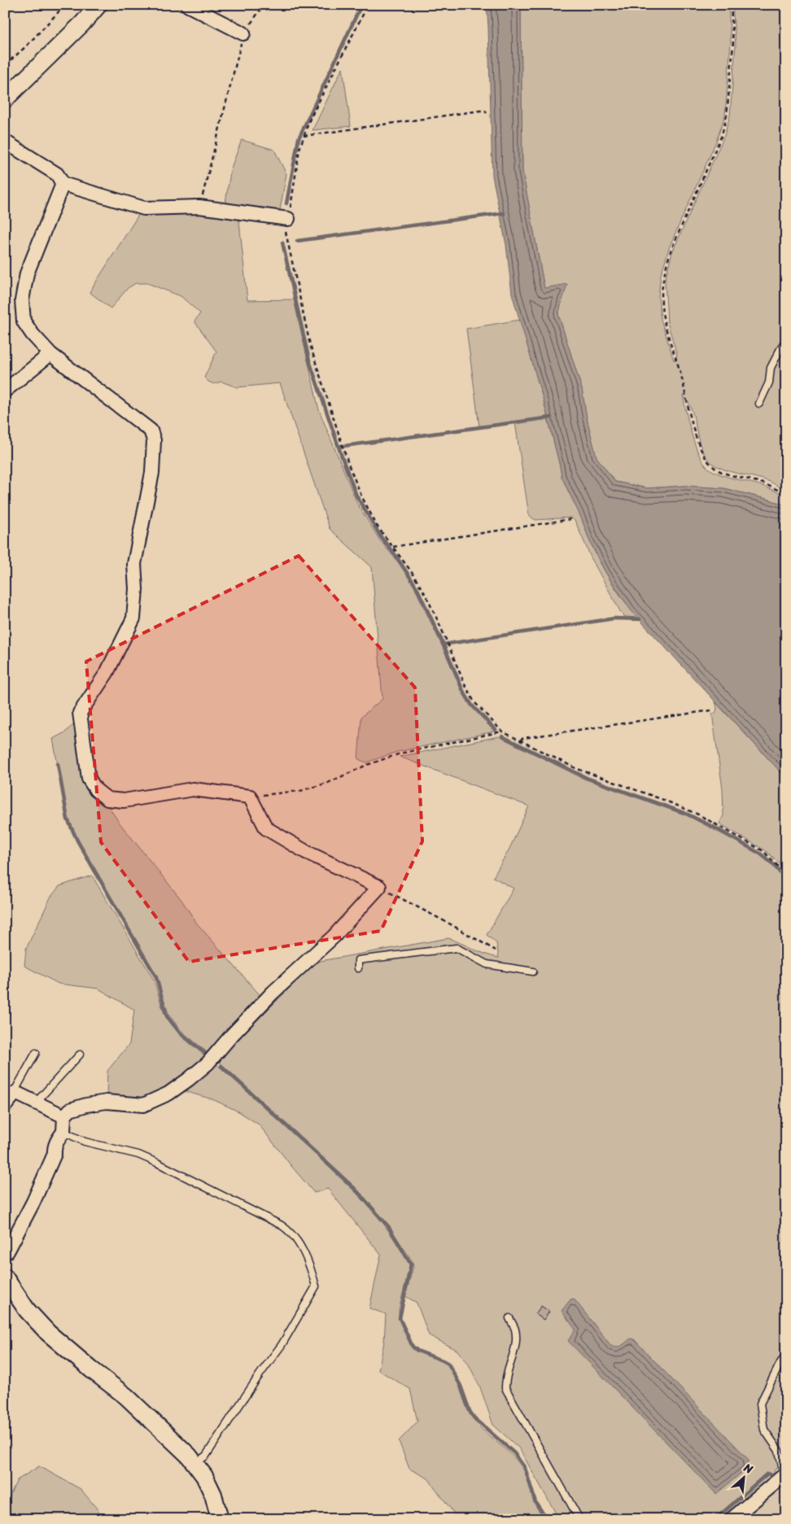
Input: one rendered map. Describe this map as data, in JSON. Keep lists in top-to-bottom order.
{
  "north": "top right"
}
